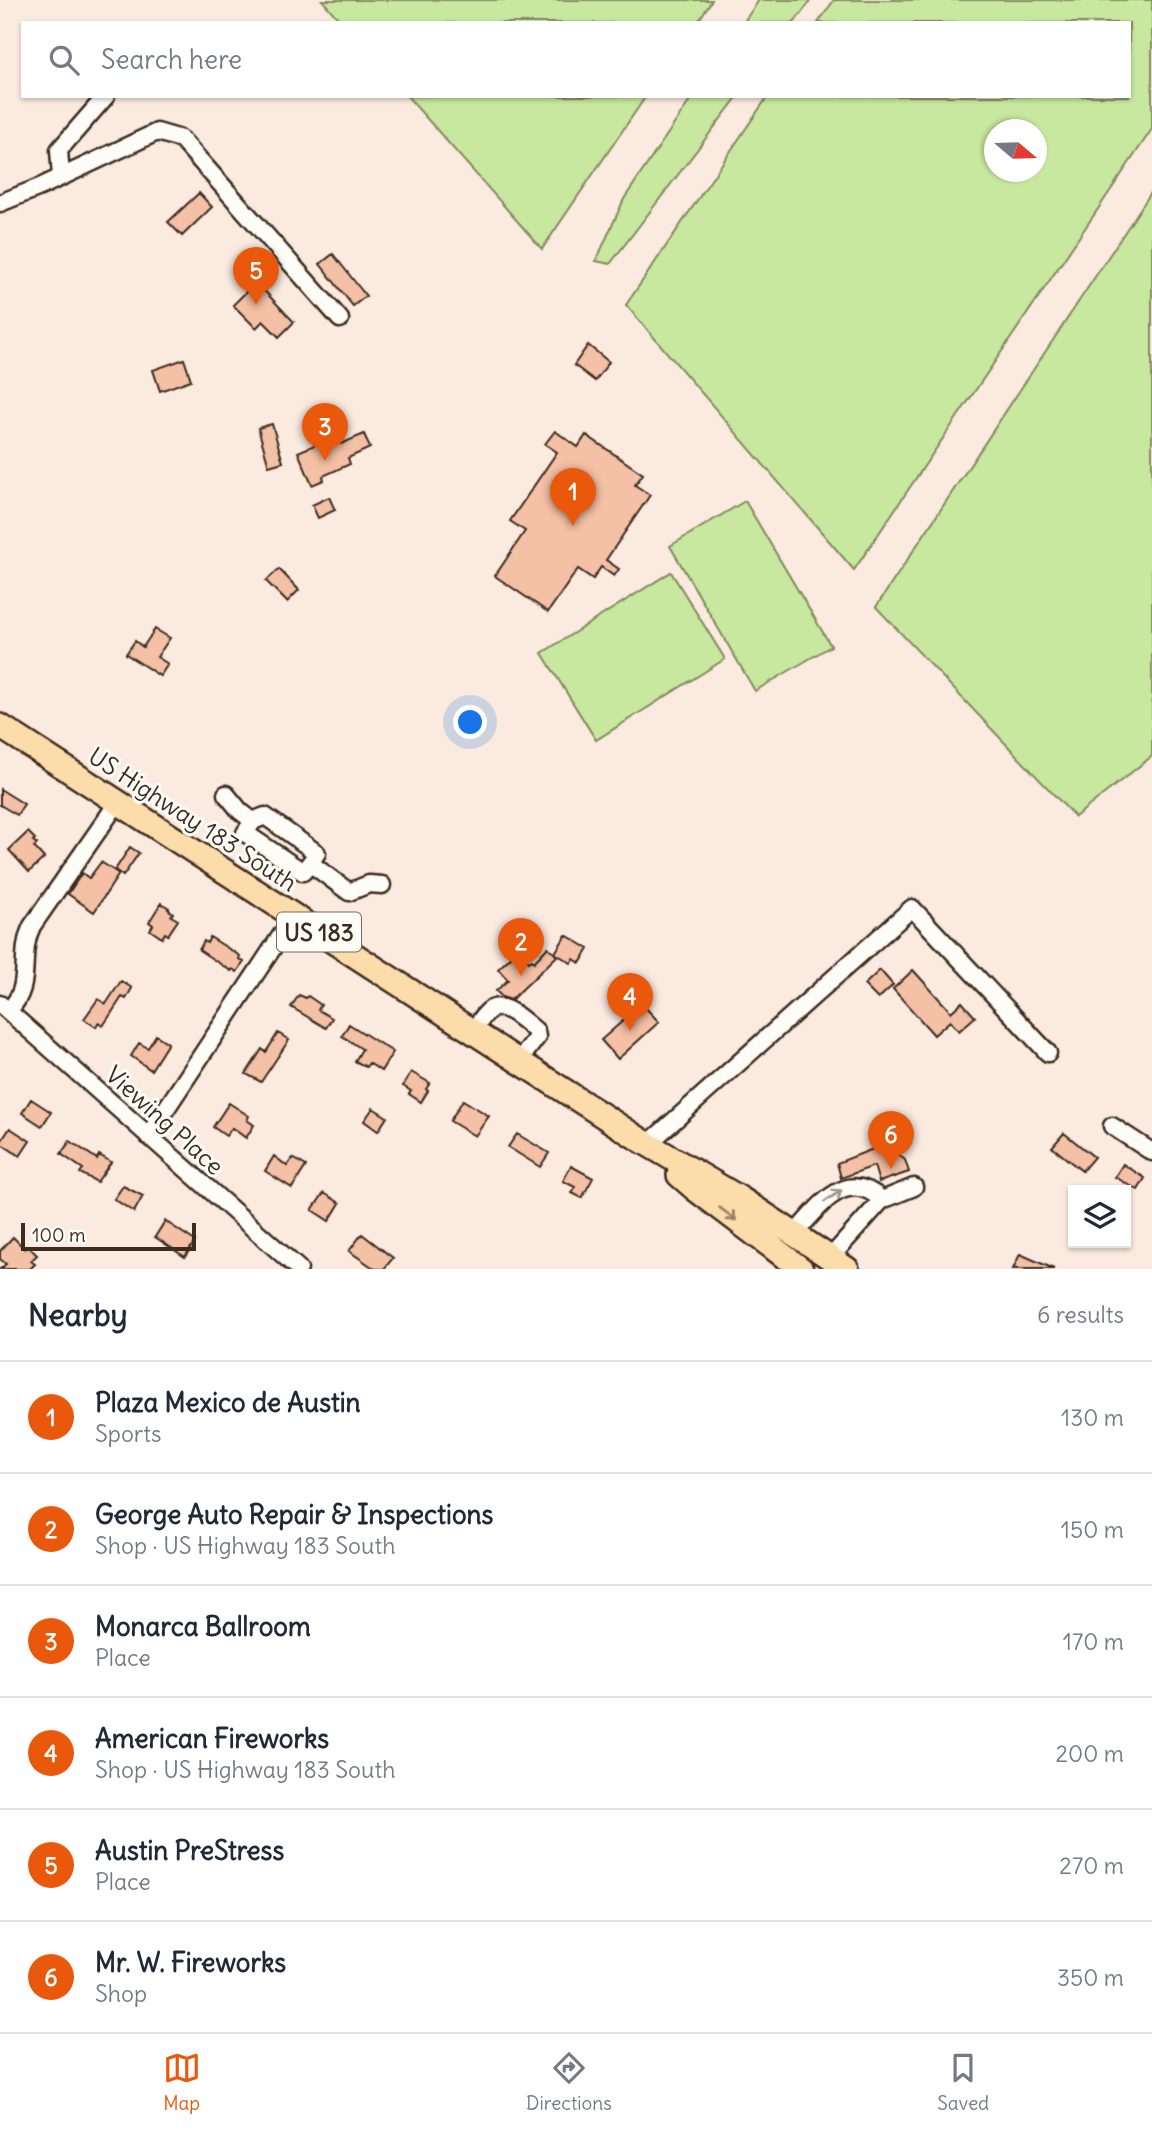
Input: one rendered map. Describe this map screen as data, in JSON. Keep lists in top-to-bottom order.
{
  "streets": {
    "highway": ["US Highway 183 South", "US 183"],
    "street": ["Viewing Place"]
  },
  "scale_bar": "100 m",
  "north": "right",
  "page": {
    "search": "Search here",
    "pins": [
      "5",
      "3",
      "1",
      "2",
      "4",
      "6"
    ],
    "scale": "100 m",
    "heading": ["Nearby", "6 results"],
    "list": [
      {
        "mark": "1",
        "name": "Plaza Mexico de Austin",
        "note": "Sports",
        "value": "130 m"
      },
      {
        "mark": "2",
        "name": "George Auto Repair & Inspections",
        "note": "Shop · US Highway 183 South",
        "value": "150 m"
      },
      {
        "mark": "3",
        "name": "Monarca Ballroom",
        "note": "Place",
        "value": "170 m"
      },
      {
        "mark": "4",
        "name": "American Fireworks",
        "note": "Shop · US Highway 183 South",
        "value": "200 m"
      },
      {
        "mark": "5",
        "name": "Austin PreStress",
        "note": "Place",
        "value": "270 m"
      },
      {
        "mark": "6",
        "name": "Mr. W. Fireworks",
        "note": "Shop",
        "value": "350 m"
      }
    ],
    "nav": ["Map", "Directions", "Saved"]
  }
}
